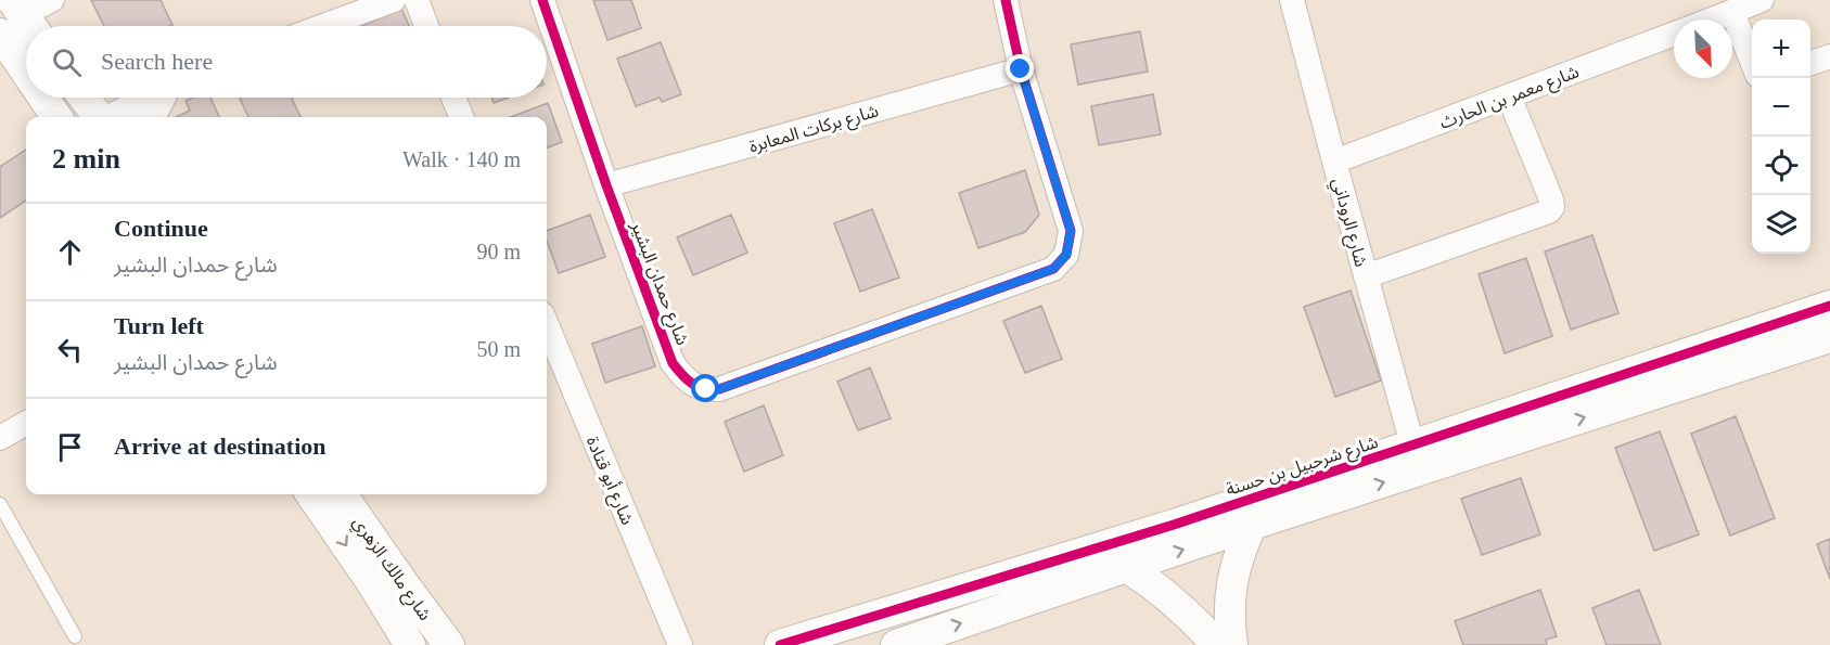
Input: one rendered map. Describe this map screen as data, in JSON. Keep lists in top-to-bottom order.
{
  "streets": {
    "street": [
      "شارع معمر بن الحارث",
      "شارع بركات المعابرة",
      "شارع الروداني",
      "شارع حمدان البشير",
      "شارع شرحبيل بن حسنة",
      "شارع أبو قتادة",
      "شارع مالك الزهري"
    ]
  },
  "crossings": [
    ["شارع معمر بن الحارث", "شارع الروداني"],
    ["شارع بركات المعابرة", "شارع حمدان البشير"],
    ["شارع الروداني", "شارع شرحبيل بن حسنة"]
  ],
  "north": "bottom right",
  "page": {
    "map_buttons": ["+", "−"],
    "search": "Search here",
    "heading": ["2 min", "Walk · 140 m"],
    "list": [
      ["Continue", "شارع حمدان البشير", "90 m"],
      ["Turn left", "شارع حمدان البشير", "50 m"],
      "Arrive at destination"
    ]
  }
}
